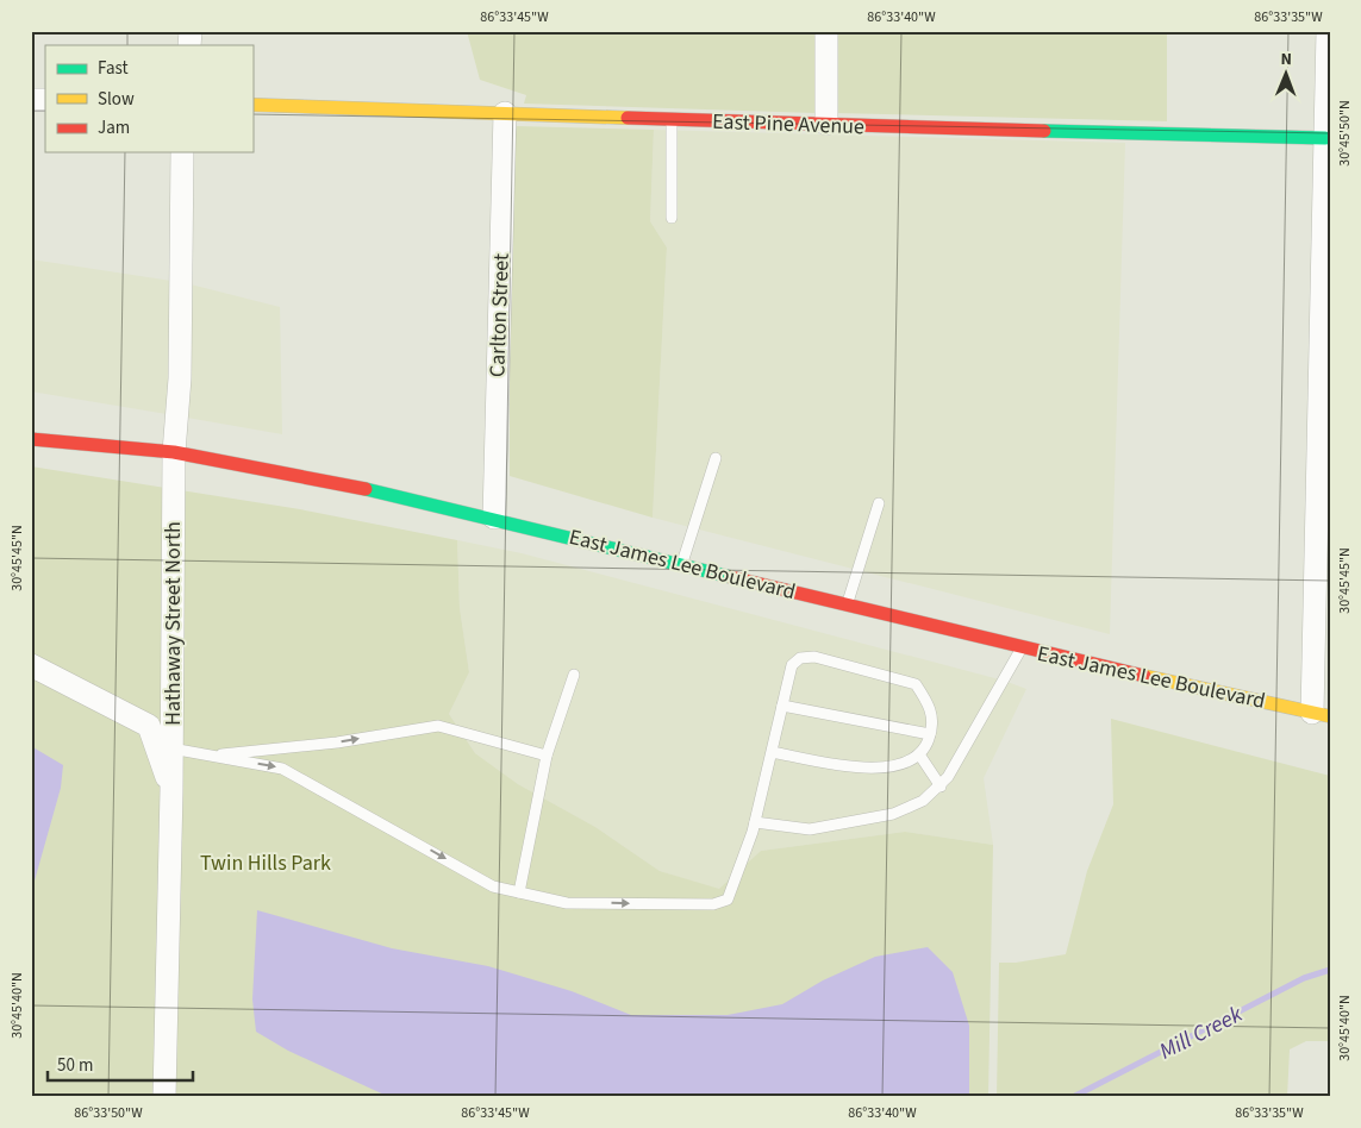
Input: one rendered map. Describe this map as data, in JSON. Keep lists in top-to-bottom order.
{
  "streets": {
    "main road": ["East Pine Avenue", "East James Lee Boulevard"],
    "street": ["Carlton Street", "Hathaway Street North"]
  },
  "crossings": [
    ["East Pine Avenue", "Carlton Street"],
    ["Carlton Street", "East James Lee Boulevard"],
    ["East James Lee Boulevard", "Hathaway Street North"]
  ],
  "water": ["Mill Creek"],
  "parks": ["Twin Hills Park"],
  "legend": ["Fast", "Slow", "Jam"],
  "scale_bar": "50 m",
  "north": "top",
  "coordinates": [
    "86°33'45\"W",
    "86°33'40\"W",
    "86°33'35\"W",
    "30°45'50\"N",
    "30°45'45\"N",
    "30°45'40\"N",
    "86°33'50\"W"
  ]
}
